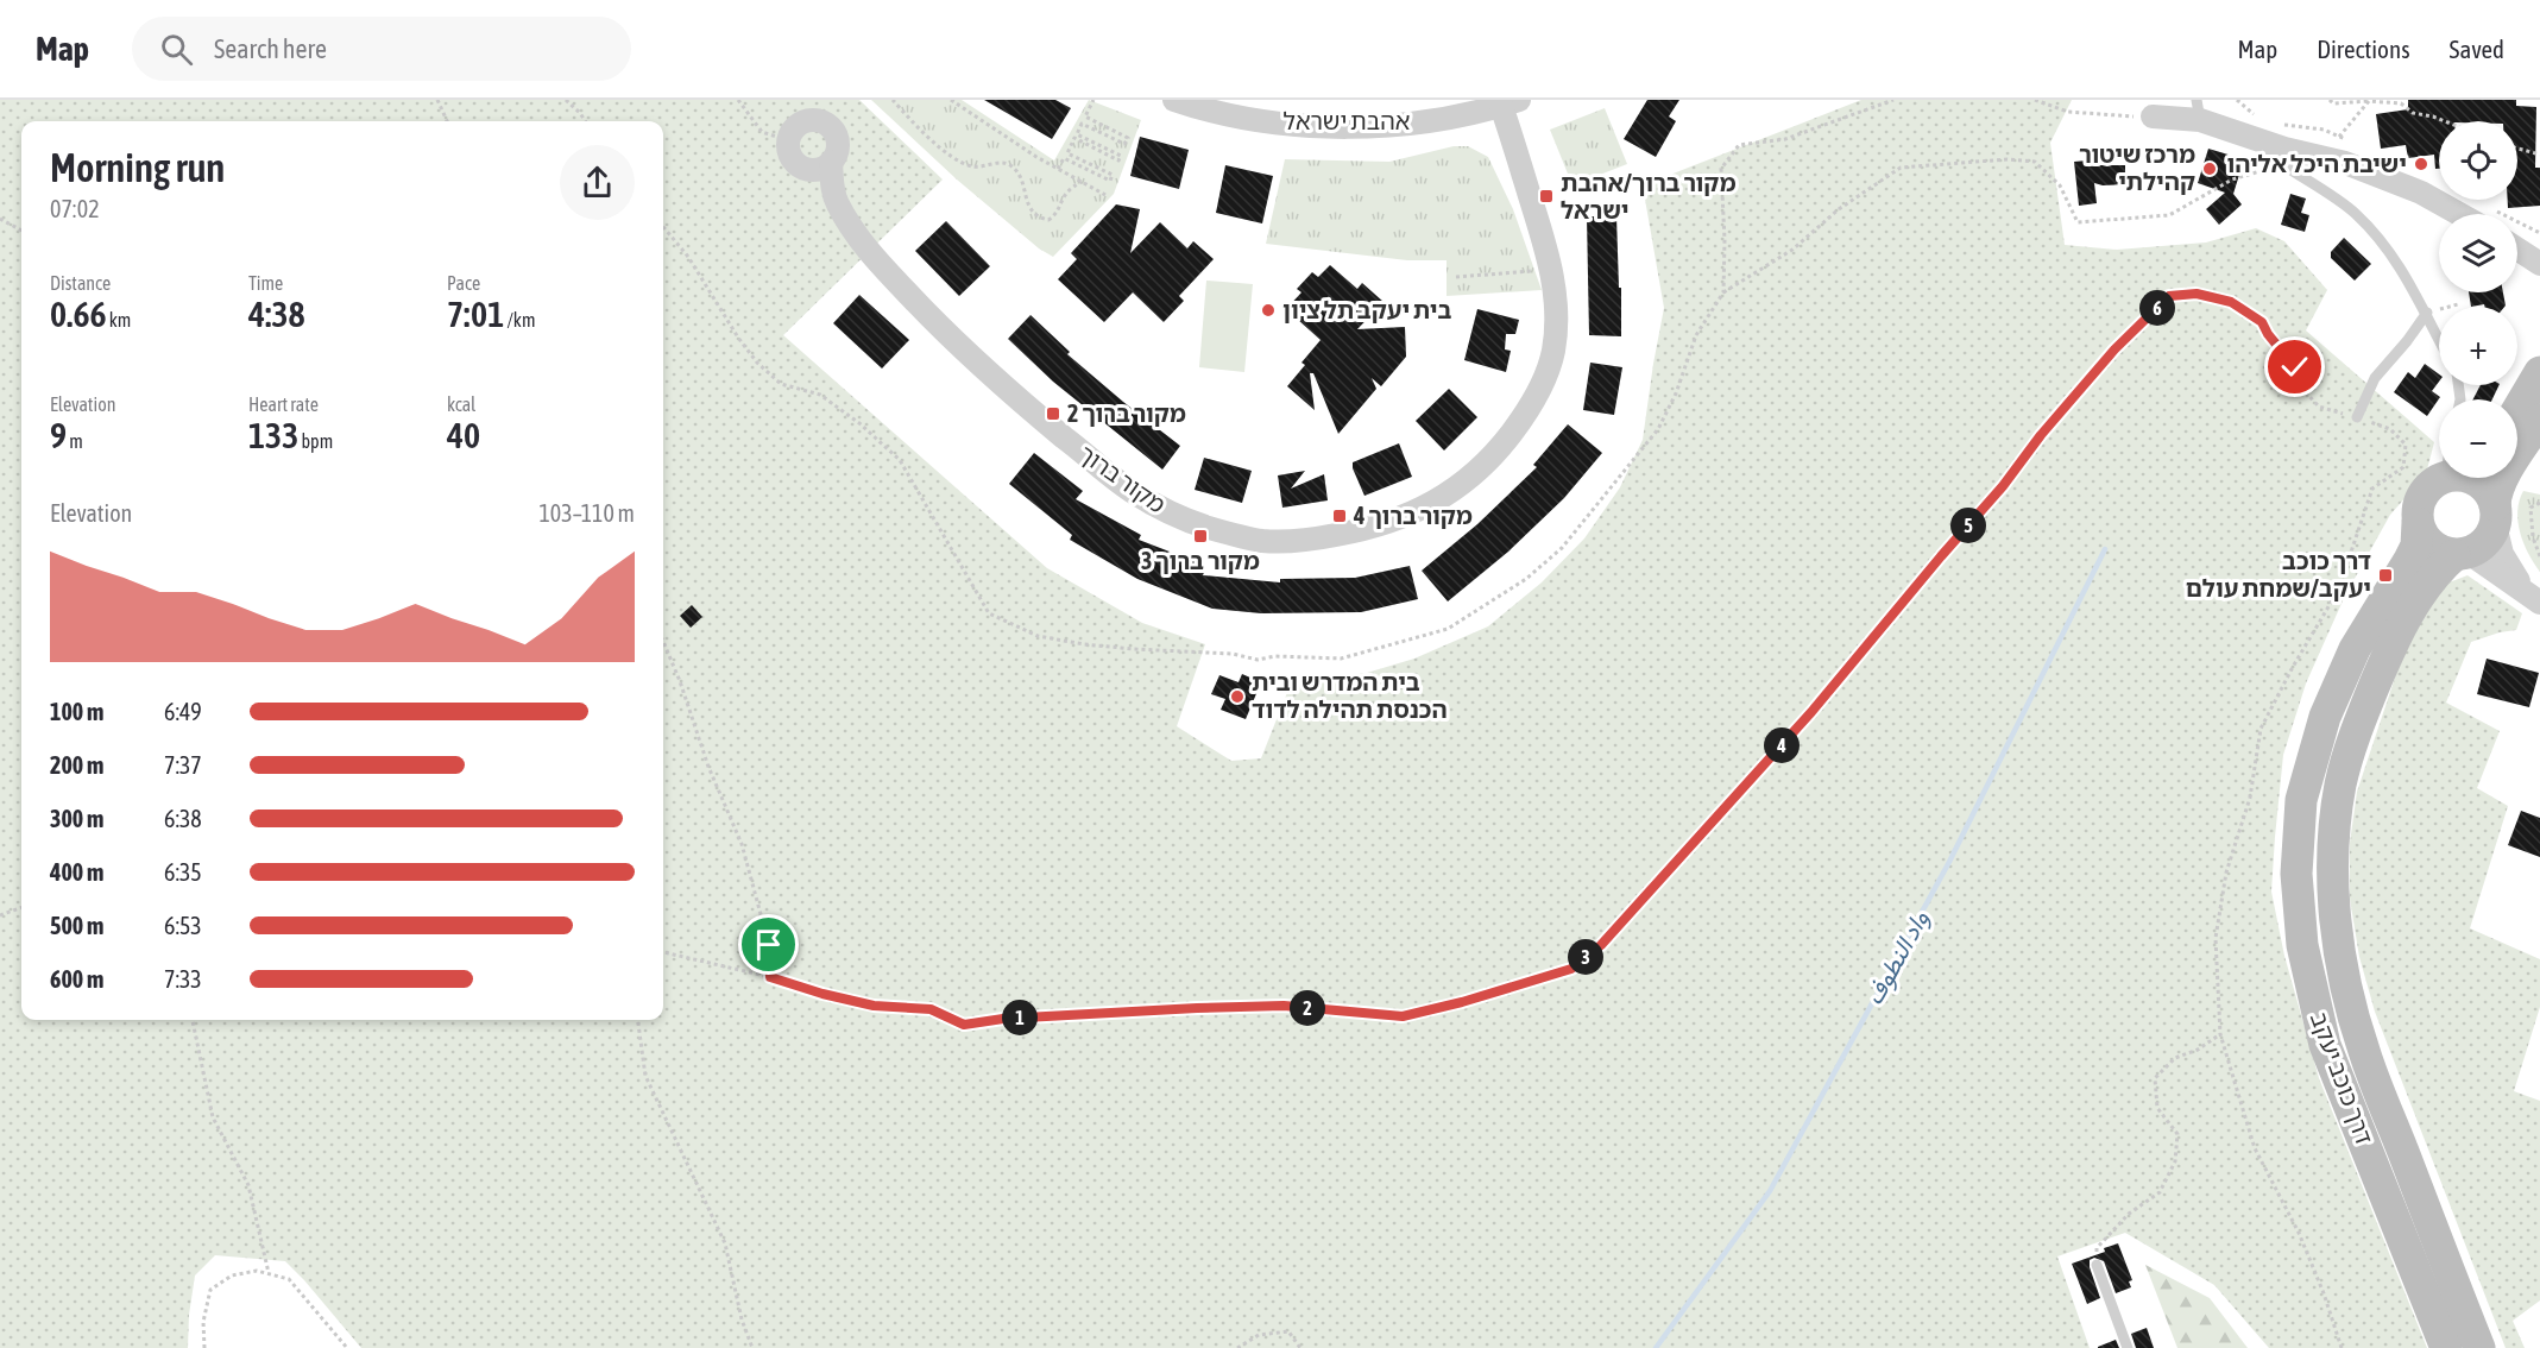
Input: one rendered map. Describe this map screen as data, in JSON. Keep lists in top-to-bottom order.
{
  "streets": {
    "street": ["אהבת ישראל", "מקור ברוך", "דרך כוכב יעקב"]
  },
  "crossings": [
    ["אהבת ישראל", "מקור ברוך"]
  ],
  "water": ["واد النطوف"],
  "places": {
    "other": [
      "ישיבת היכל אליהו",
      "מרכז שיטור קהילתי",
      "בית יעקב תל ציון",
      "בית המדרש ובית הכנסת תהילה לדוד"
    ],
    "transit": [
      "מקור ברוך/אהבת ישראל",
      "מקור ברוך 2",
      "מקור ברוך 4",
      "מקור ברוך 3",
      "דרך כוכב יעקב/שמחת עולם"
    ]
  },
  "page": {
    "header": "Map",
    "search": "Search here",
    "nav": ["Map", "Directions", "Saved"],
    "map_buttons": ["+", "−"],
    "heading": ["Morning run", "07:02"],
    "stats": [
      ["Distance", "0.66 km"],
      ["Time", "4:38"],
      ["Pace", "7:01 /km"],
      ["Elevation", "9 m"],
      ["Heart rate", "133 bpm"],
      ["kcal", "40"]
    ],
    "pins": [
      "6",
      "5",
      "4",
      "3",
      "2",
      "1"
    ],
    "chart": ["Elevation", "103–110 m"],
    "list": [
      {
        "name": "100 m",
        "note": "6:49"
      },
      {
        "name": "200 m",
        "note": "7:37"
      },
      {
        "name": "300 m",
        "note": "6:38"
      },
      {
        "name": "400 m",
        "note": "6:35"
      },
      {
        "name": "500 m",
        "note": "6:53"
      },
      {
        "name": "600 m",
        "note": "7:33"
      }
    ]
  }
}
